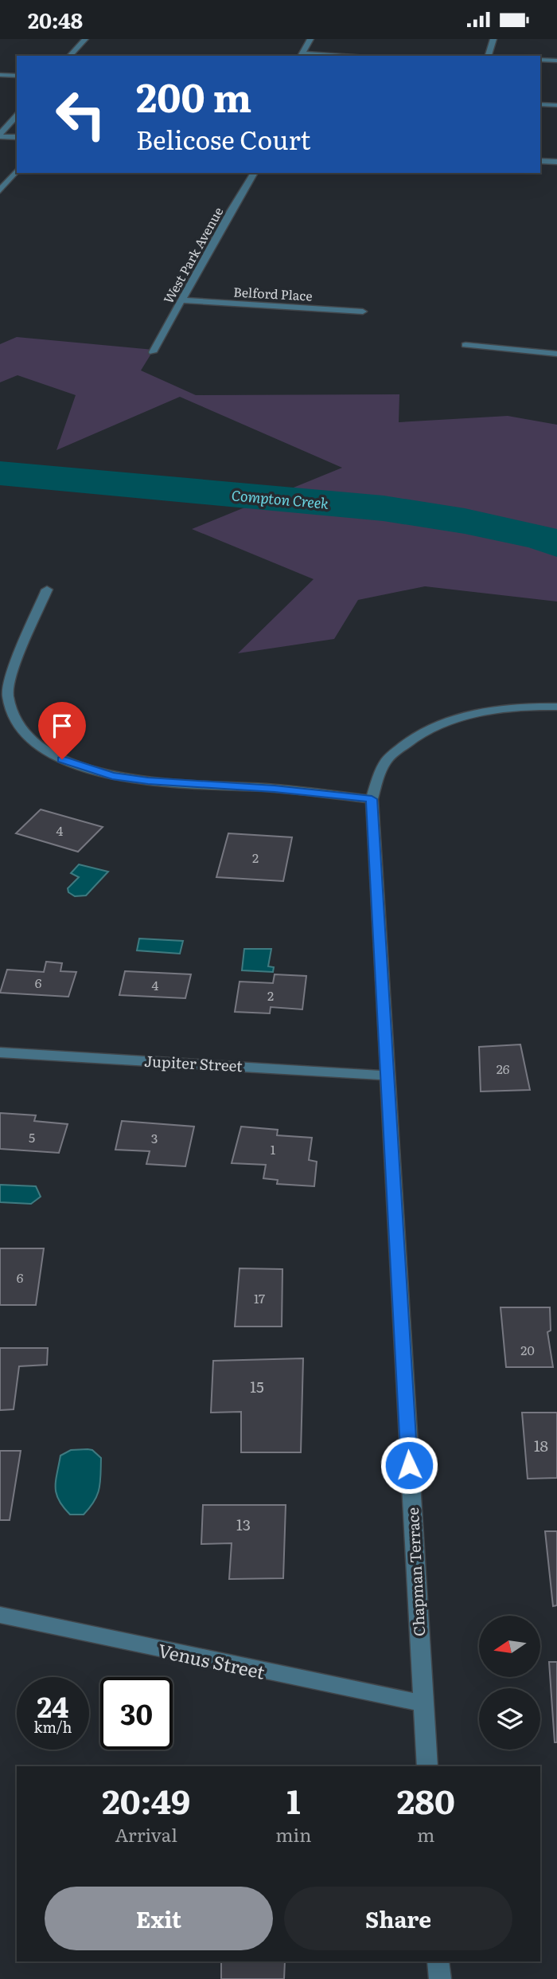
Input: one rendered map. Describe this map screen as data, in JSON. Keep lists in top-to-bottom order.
{
  "streets": {
    "street": [
      "West Park Avenue",
      "Belford Place",
      "Jupiter Street",
      "Chapman Terrace",
      "Venus Street"
    ]
  },
  "crossings": [
    ["West Park Avenue", "Belford Place"],
    ["Jupiter Street", "Chapman Terrace"],
    ["Chapman Terrace", "Venus Street"]
  ],
  "water": ["Compton Creek"],
  "house_numbers": [
    "4",
    "2",
    "6",
    "4",
    "2",
    "26",
    "5",
    "3",
    "1",
    "6",
    "17",
    "20",
    "15",
    "18",
    "13"
  ],
  "north": "left",
  "page": {
    "status": "20:48",
    "turn": ["200 m", "Belicose Court"],
    "speed": "24 km/h",
    "limit": "30",
    "eta": [
      "20:49",
      "Arrival",
      "1",
      "min",
      "280",
      "m"
    ],
    "buttons": ["Exit", "Share"]
  }
}
